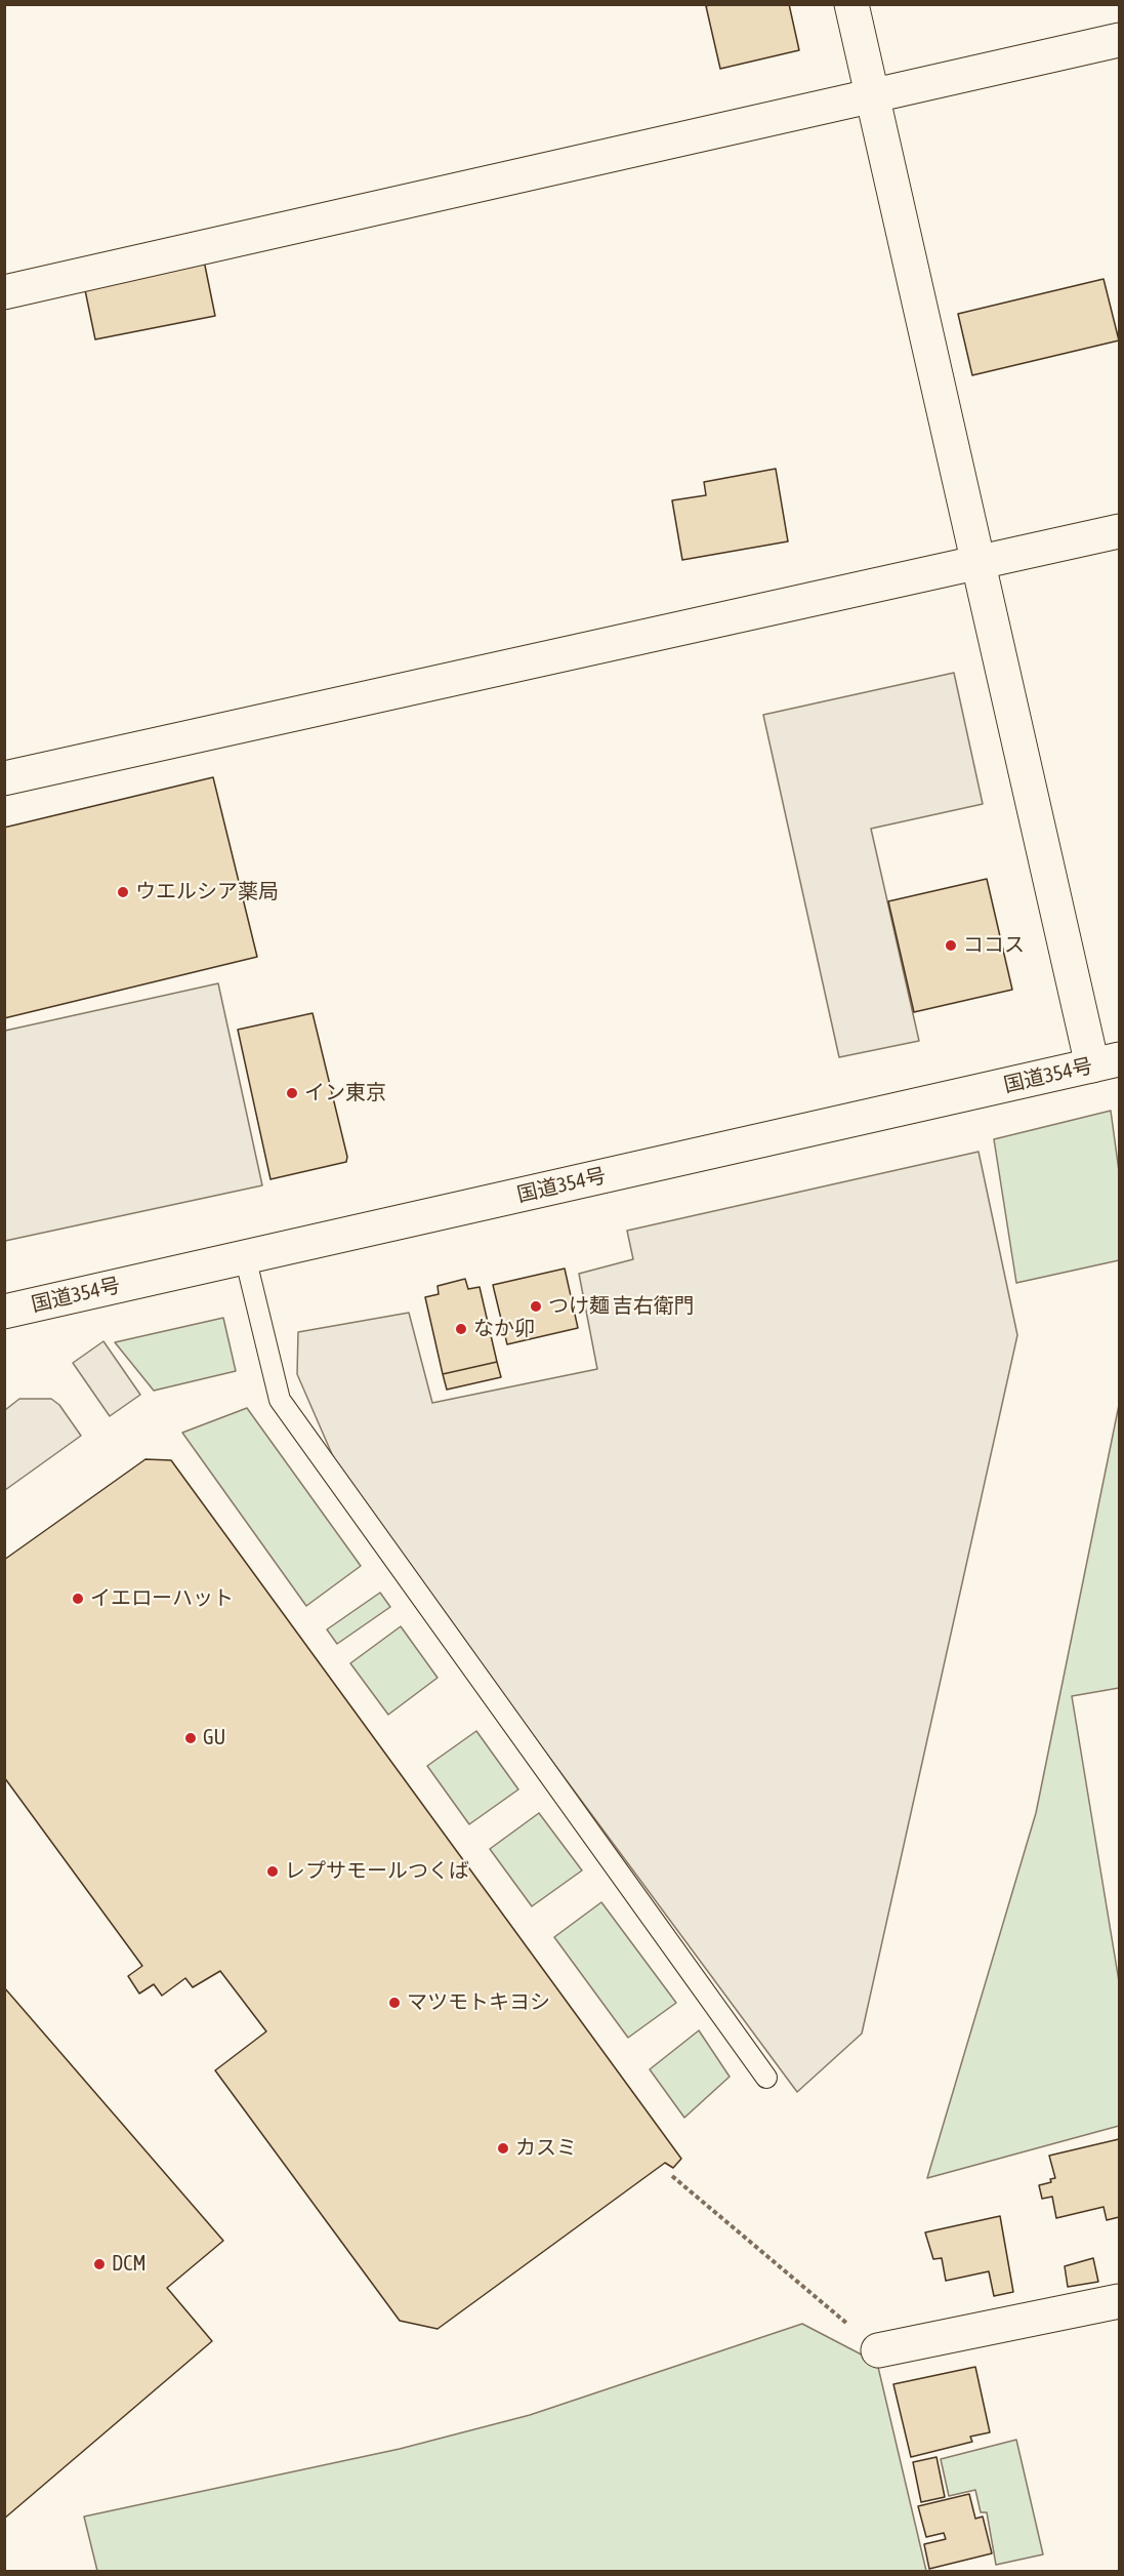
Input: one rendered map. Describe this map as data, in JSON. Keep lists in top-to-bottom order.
{
  "streets": {
    "main road": ["国道354号"]
  },
  "places": [
    "ウエルシア薬局",
    "ココス",
    "イン東京",
    "つけ麺 吉右衛門",
    "なか卯",
    "イエローハット",
    "GU",
    "レプサモールつくば",
    "マツモトキヨシ",
    "カスミ",
    "DCM"
  ]
}
